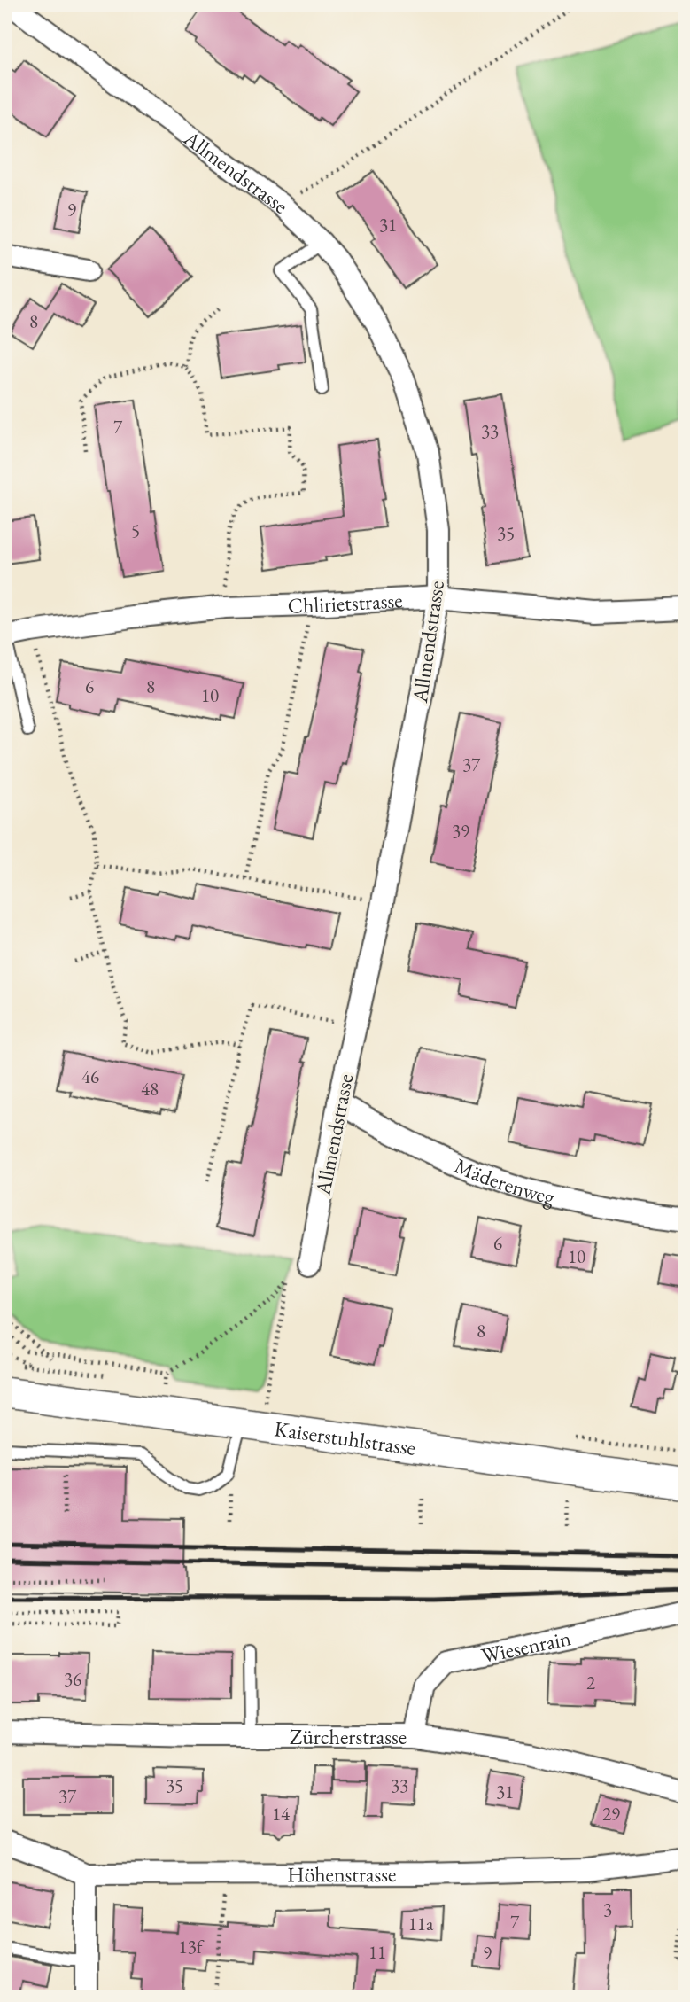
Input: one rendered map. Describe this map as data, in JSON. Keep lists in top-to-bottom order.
{
  "streets": {
    "main road": ["Kaiserstuhlstrasse"],
    "street": [
      "Allmendstrasse",
      "Chlirietstrasse",
      "Mäderenweg",
      "Wiesenrain",
      "Zürcherstrasse",
      "Höhenstrasse"
    ]
  },
  "crossings": [
    ["Allmendstrasse", "Chlirietstrasse"],
    ["Allmendstrasse", "Mäderenweg"],
    ["Wiesenrain", "Zürcherstrasse"]
  ],
  "house_numbers": [
    "9",
    "31",
    "8",
    "7",
    "33",
    "5",
    "35",
    "6",
    "8",
    "10",
    "37",
    "39",
    "46",
    "48",
    "6",
    "10",
    "8",
    "36",
    "2",
    "35",
    "33",
    "31",
    "37",
    "14",
    "29",
    "3",
    "7",
    "11a",
    "13f",
    "11",
    "9"
  ]
}
